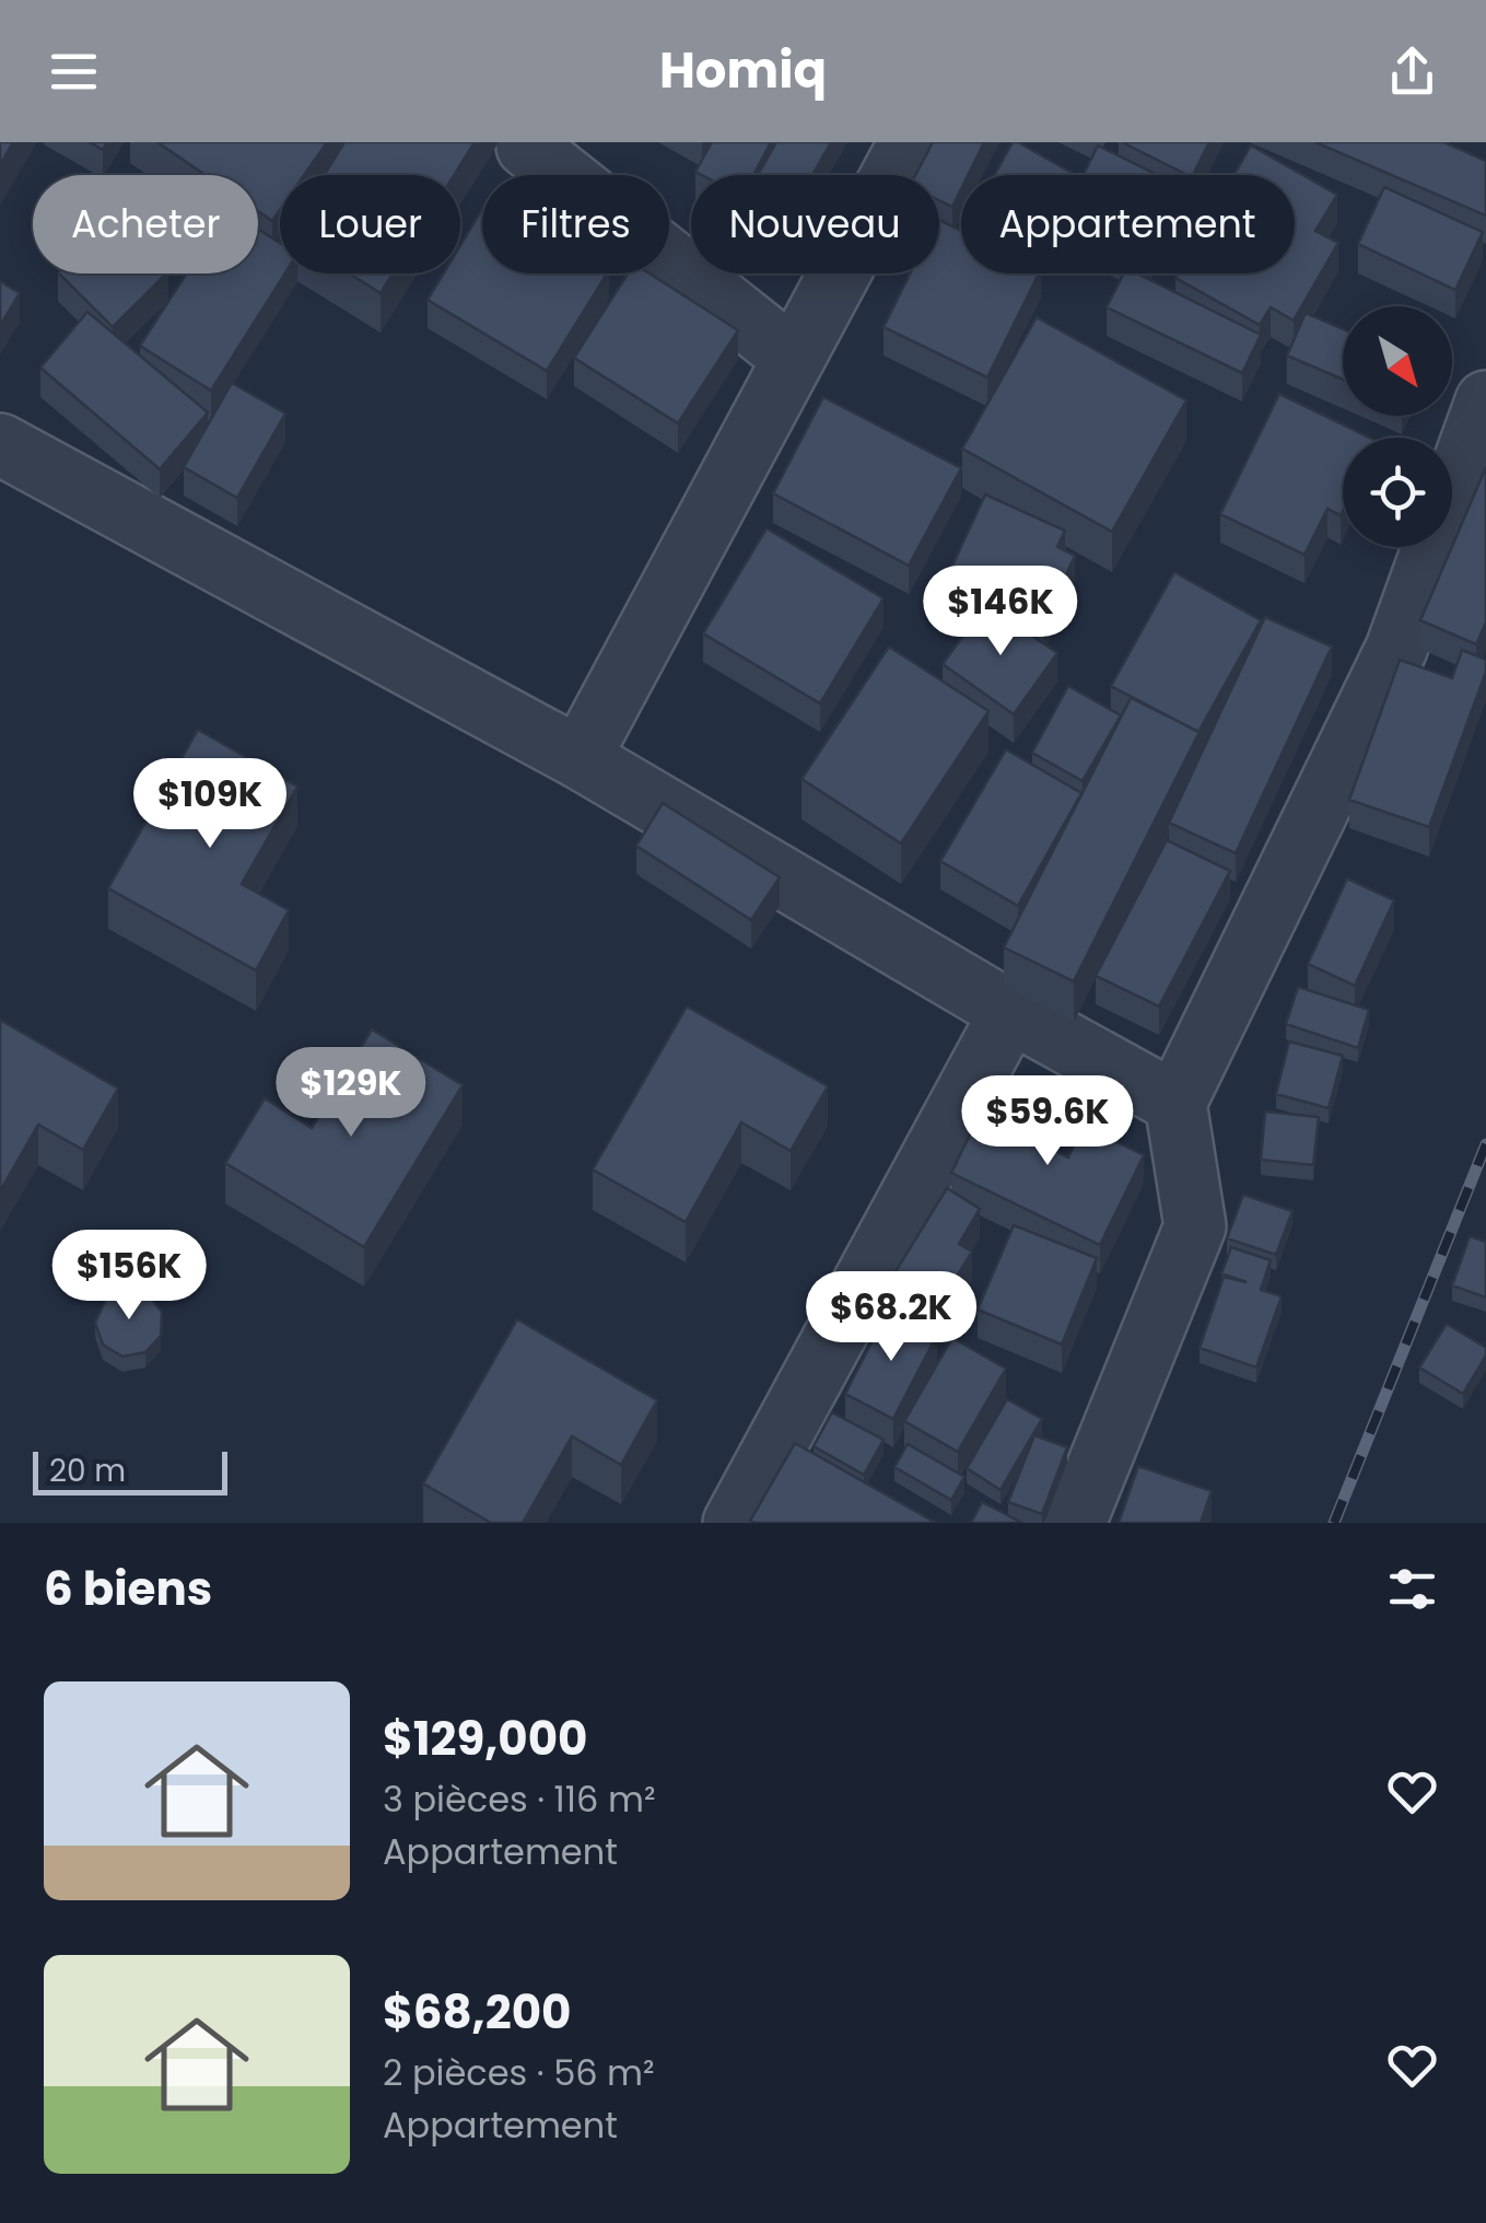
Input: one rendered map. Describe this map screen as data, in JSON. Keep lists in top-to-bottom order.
{
  "scale_bar": "20 m",
  "north": "bottom right",
  "page": {
    "header": "Homiq",
    "chip": [
      "Acheter",
      "Louer",
      "Filtres",
      "Nouveau",
      "Appartement"
    ],
    "price": [
      "$146K",
      "$109K",
      "$129K",
      "$59.6K",
      "$156K",
      "$68.2K"
    ],
    "scale": "20 m",
    "heading": "6 biens",
    "list": [
      {
        "name": "$129,000",
        "note": "3 pièces · 116 m² · Appartement"
      },
      {
        "name": "$68,200",
        "note": "2 pièces · 56 m² · Appartement"
      }
    ]
  }
}
